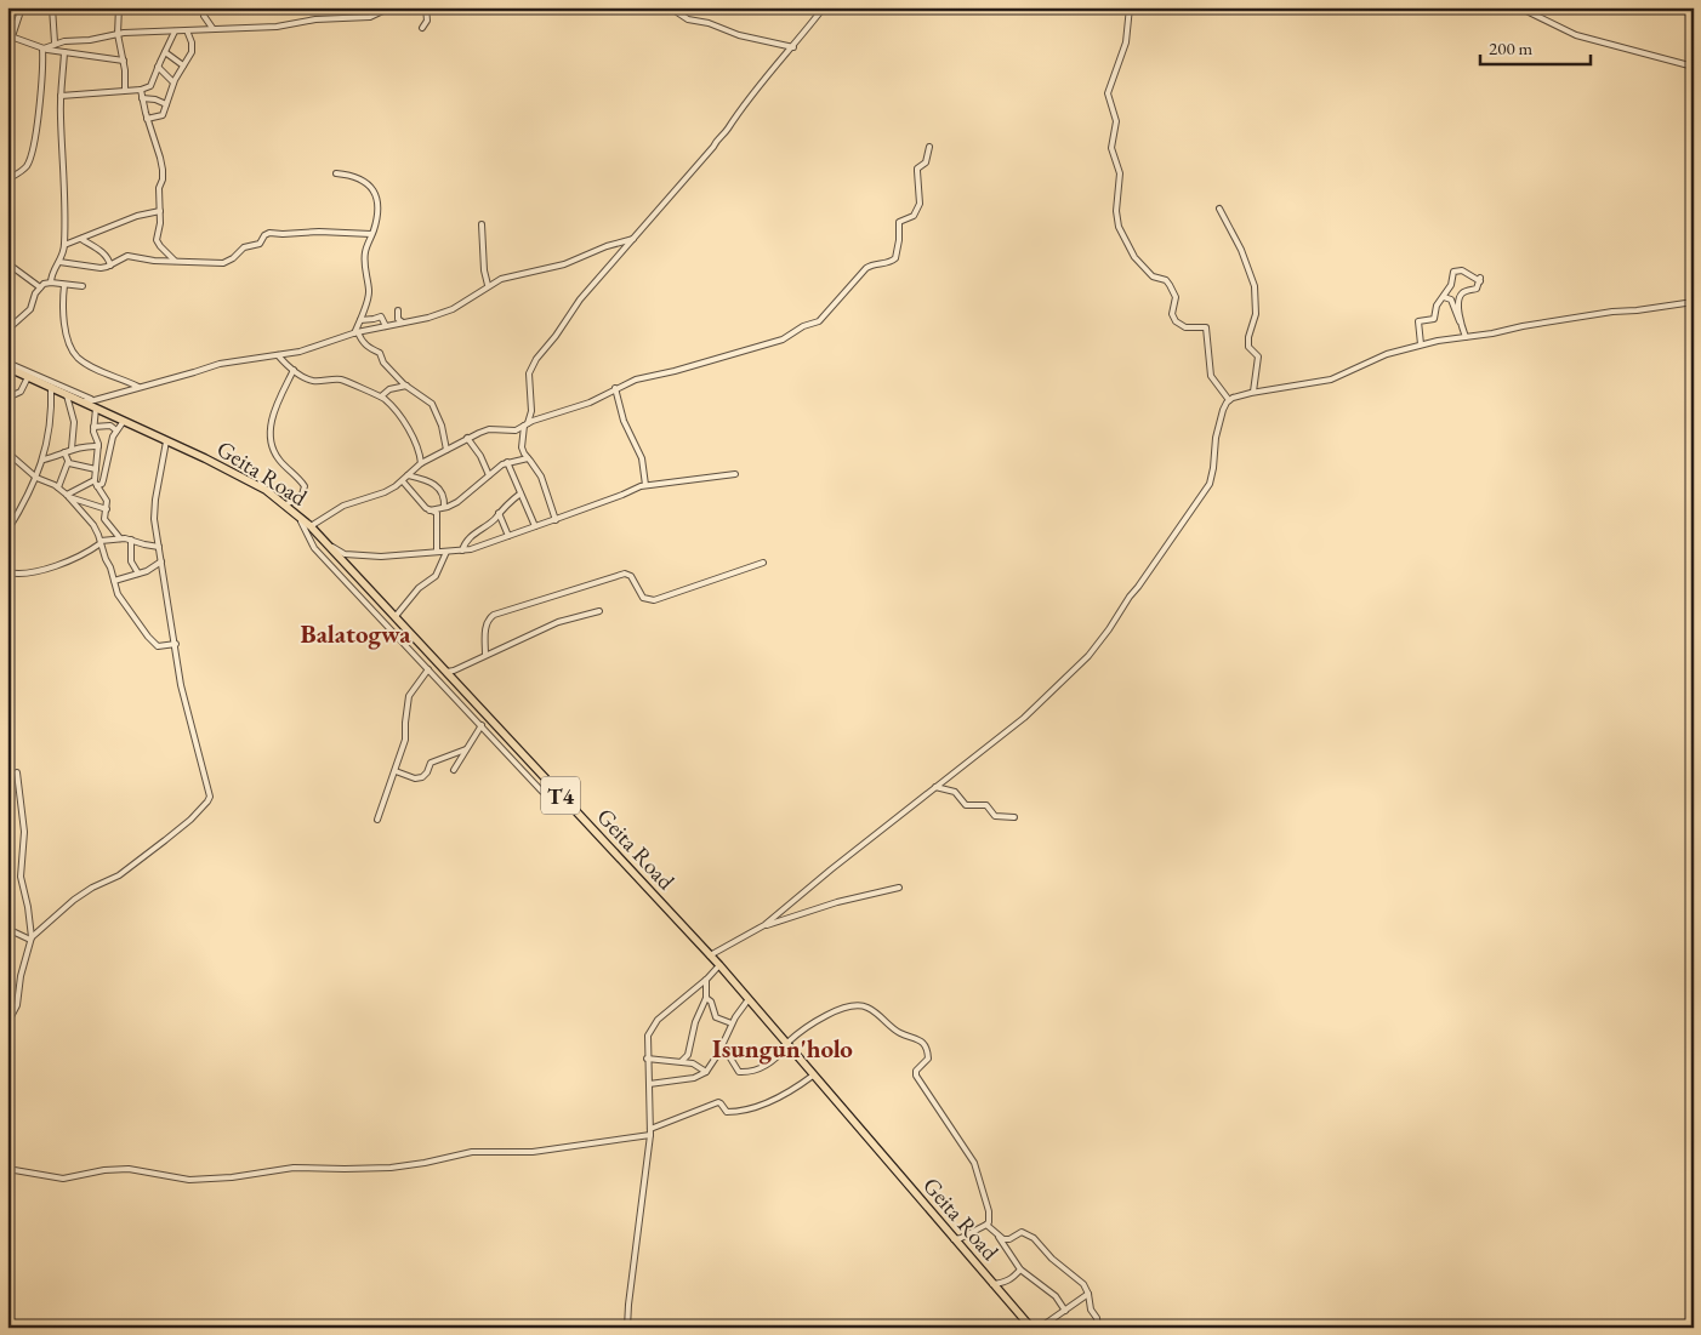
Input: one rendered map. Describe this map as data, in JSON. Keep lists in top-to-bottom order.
{
  "streets": {
    "highway": ["Geita Road", "T4"]
  },
  "districts": ["Balatogwa", "Isungun'holo"],
  "scale_bar": "200 m"
}
